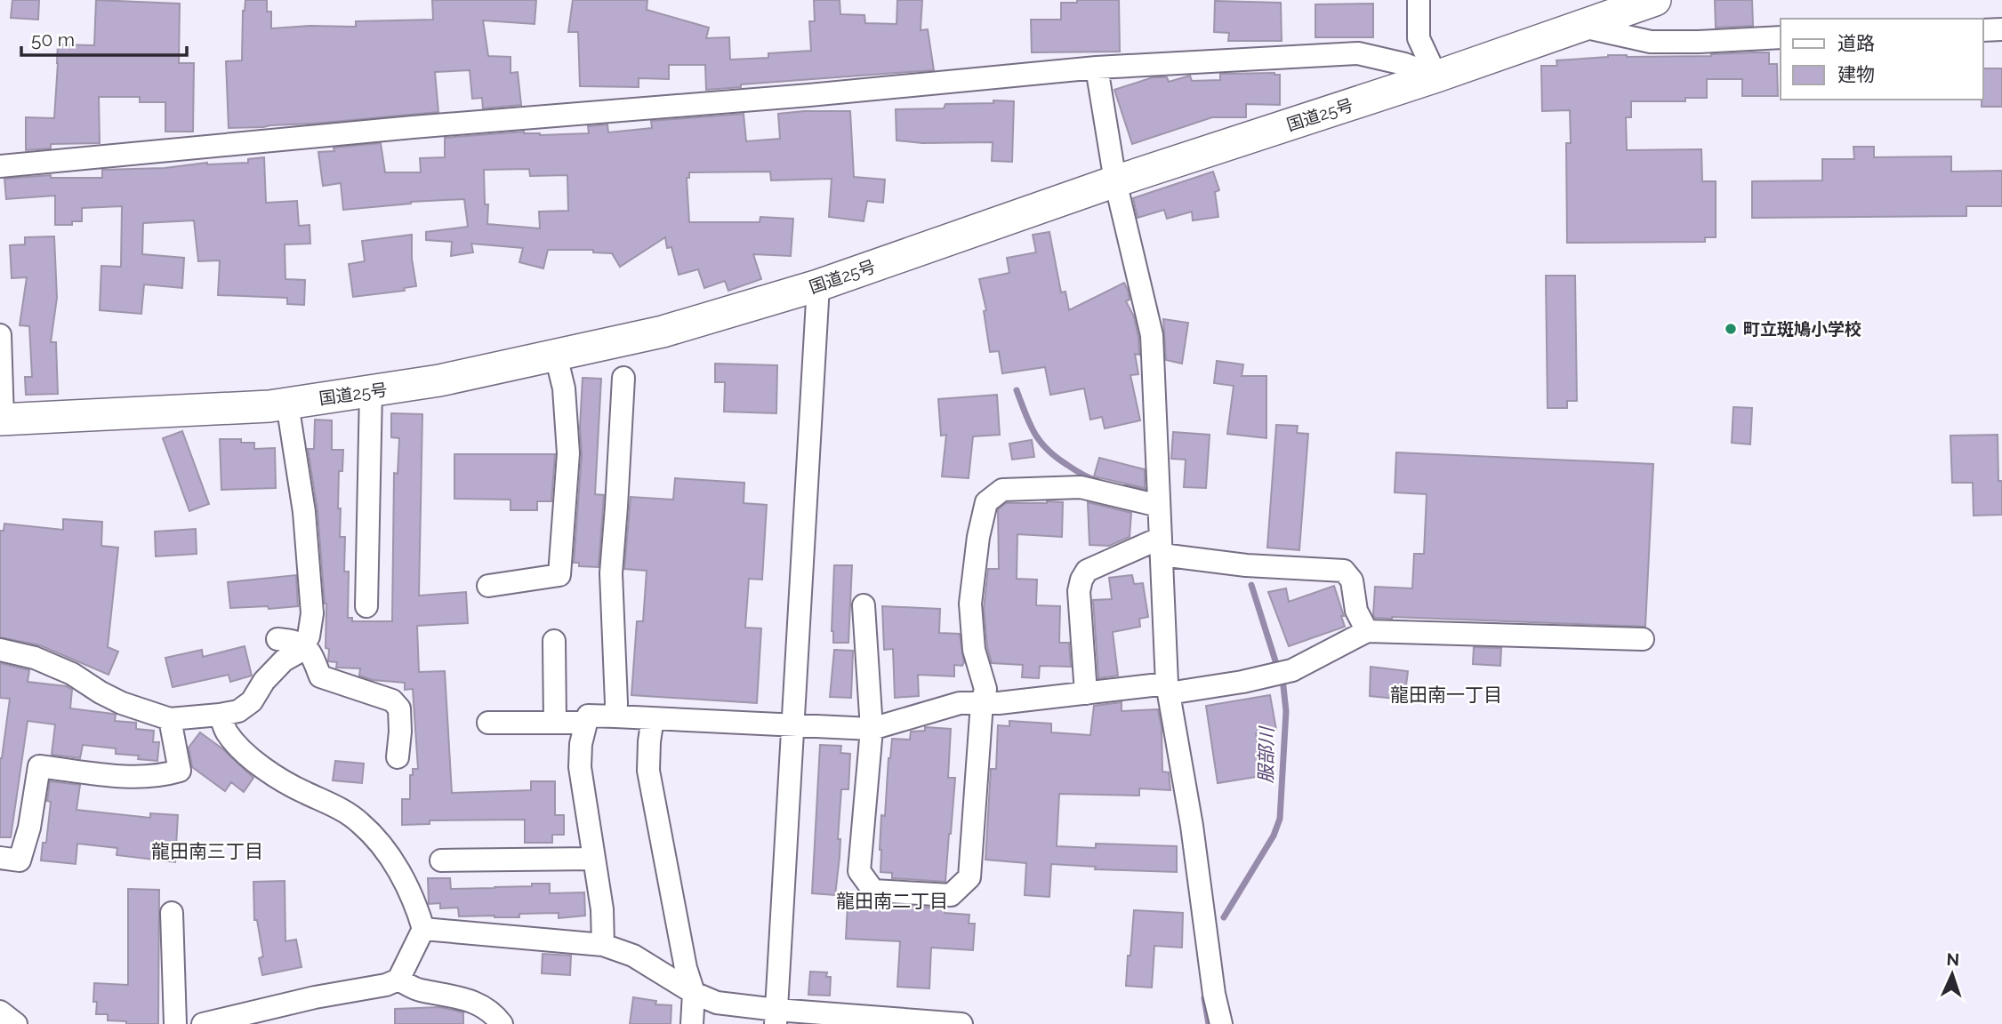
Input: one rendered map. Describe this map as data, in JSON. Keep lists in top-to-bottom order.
{
  "streets": {
    "highway": ["国道25号"]
  },
  "districts": ["龍田南一丁目", "龍田南三丁目", "龍田南二丁目"],
  "water": ["服部川"],
  "places": ["町立斑鳩小学校"],
  "legend": ["道路", "建物"],
  "scale_bar": "50 m",
  "north": "top"
}
